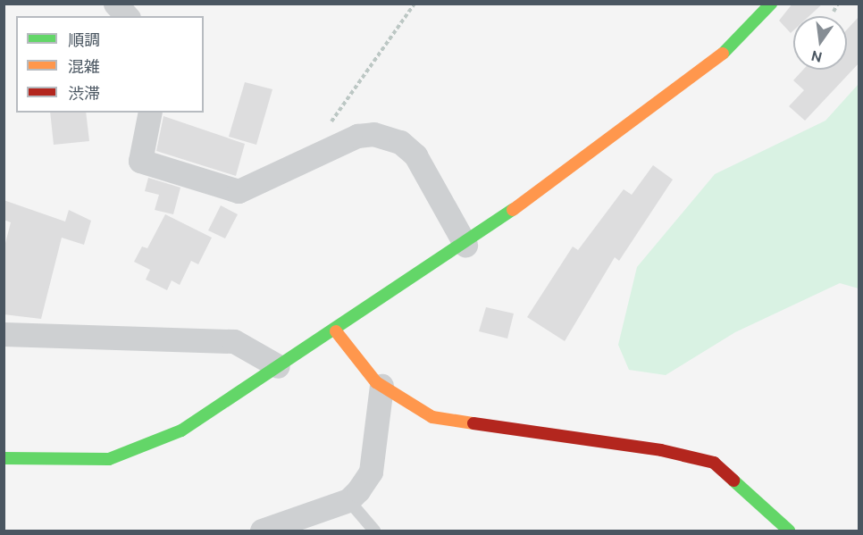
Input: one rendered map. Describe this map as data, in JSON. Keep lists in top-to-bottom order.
{
  "legend": ["順調", "混雑", "渋滞"],
  "north": "bottom"
}
